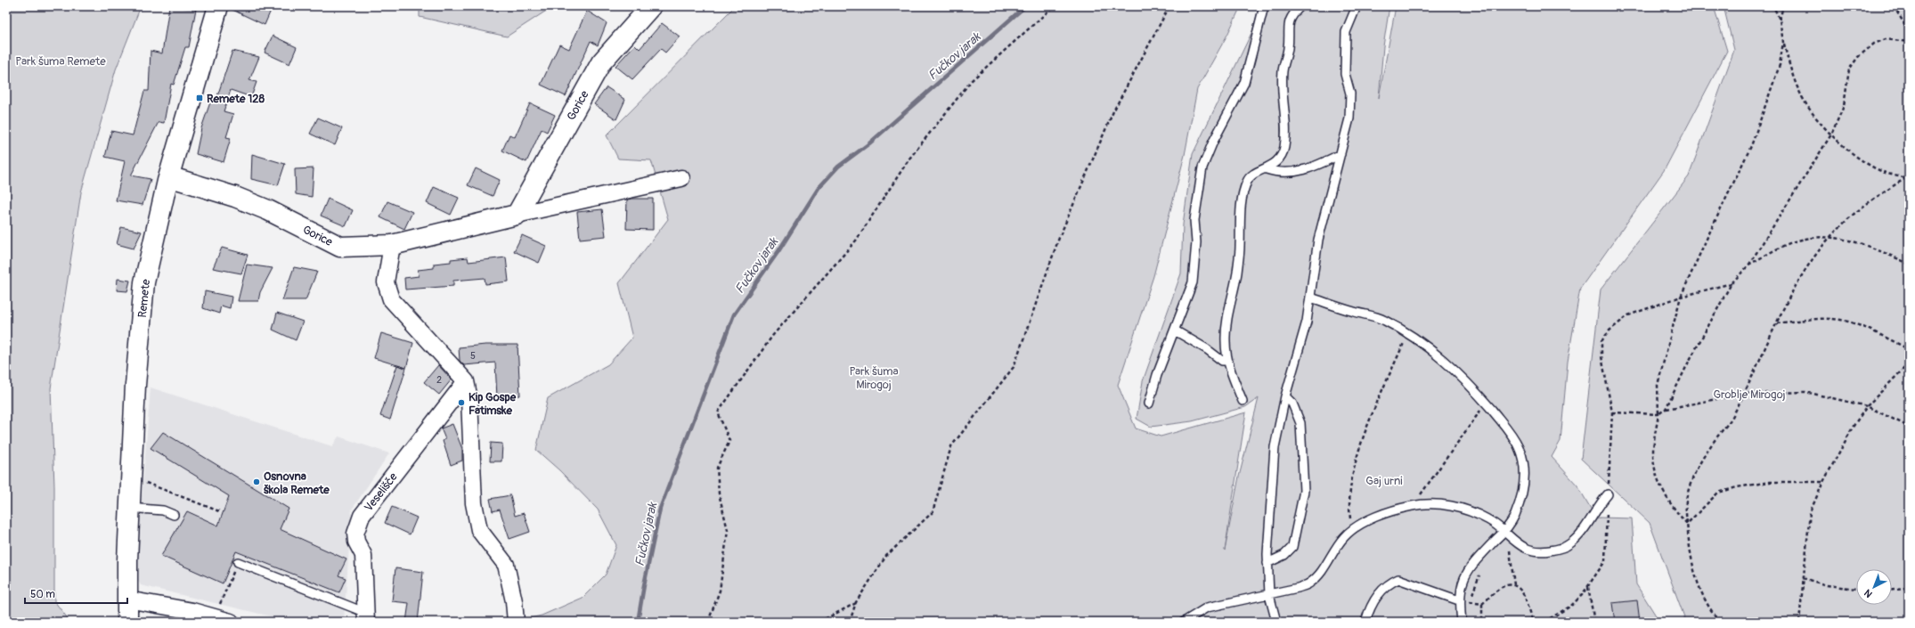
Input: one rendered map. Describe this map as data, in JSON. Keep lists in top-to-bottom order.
{
  "streets": {
    "street": ["Gorice", "Remete", "Veselišče"]
  },
  "crossings": [
    ["Gorice", "Remete"]
  ],
  "water": ["Fučkov jarak"],
  "parks": [
    "Park šuma Remete",
    "Park šuma Mirogoj",
    "Groblje Mirogoj",
    "Gaj urni"
  ],
  "places": {
    "transit": ["Remete 128"],
    "other": ["Kip Gospe Fatimske", "Osnovna škola Remete"]
  },
  "house_numbers": ["5", "2"],
  "scale_bar": "50 m",
  "north": "bottom left"
}
